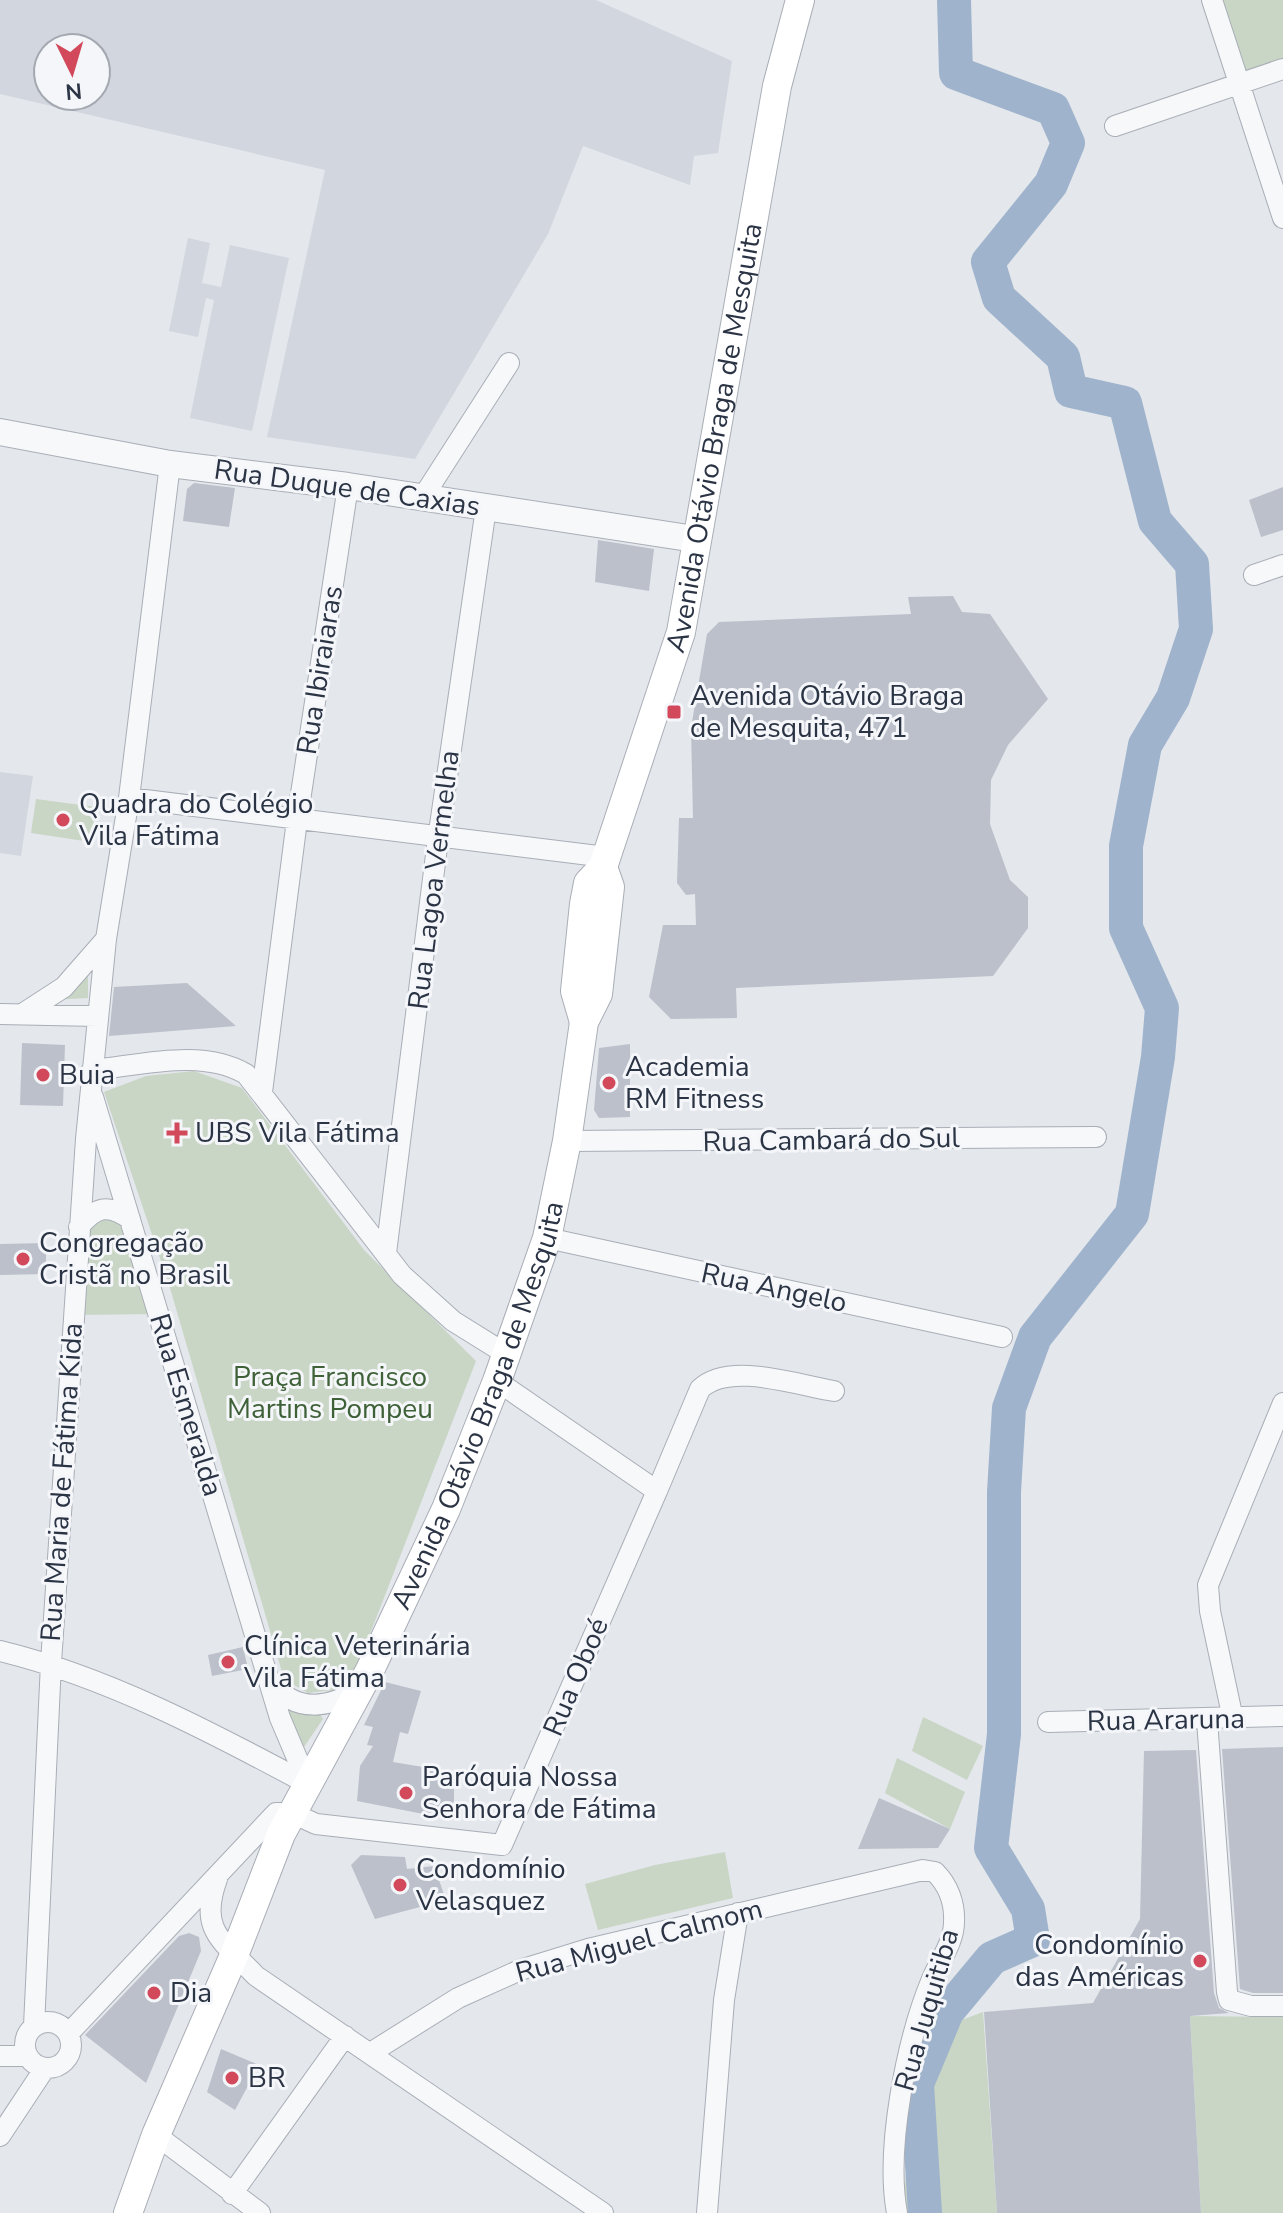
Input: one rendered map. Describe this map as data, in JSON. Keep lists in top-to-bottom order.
{
  "streets": {
    "main road": ["Avenida Otávio Braga de Mesquita"],
    "street": [
      "Rua Duque de Caxias",
      "Rua Ibiraiaras",
      "Rua Lagoa Vermelha",
      "Rua Cambará do Sul",
      "Rua Angelo",
      "Rua Esmeralda",
      "Rua Maria de Fátima Kida",
      "Rua Oboé",
      "Rua Araruna",
      "Rua Miguel Calmom",
      "Rua Juquitiba"
    ]
  },
  "crossings": [
    ["Avenida Otávio Braga de Mesquita", "Rua Duque de Caxias"],
    ["Avenida Otávio Braga de Mesquita", "Rua Cambará do Sul"],
    ["Avenida Otávio Braga de Mesquita", "Rua Angelo"],
    ["Avenida Otávio Braga de Mesquita", "Rua Esmeralda"],
    ["Avenida Otávio Braga de Mesquita", "Rua Oboé"],
    ["Rua Duque de Caxias", "Rua Ibiraiaras"],
    ["Rua Duque de Caxias", "Rua Lagoa Vermelha"],
    ["Rua Duque de Caxias", "Rua Maria de Fátima Kida"],
    ["Rua Esmeralda", "Rua Maria de Fátima Kida"],
    ["Rua Miguel Calmom", "Rua Juquitiba"]
  ],
  "parks": ["Praça Francisco Martins Pompeu"],
  "places": {
    "transit": ["Avenida Otávio Braga de Mesquita, 471"],
    "other": [
      "Quadra do Colégio Vila Fátima",
      "Buia",
      "Academia RM Fitness",
      "Congregação Cristã no Brasil",
      "Clínica Veterinária Vila Fátima",
      "Paróquia Nossa Senhora de Fátima",
      "Condomínio Velasquez",
      "Condomínio das Américas",
      "Dia",
      "BR"
    ],
    "health": ["UBS Vila Fátima"]
  },
  "north": "bottom"
}
